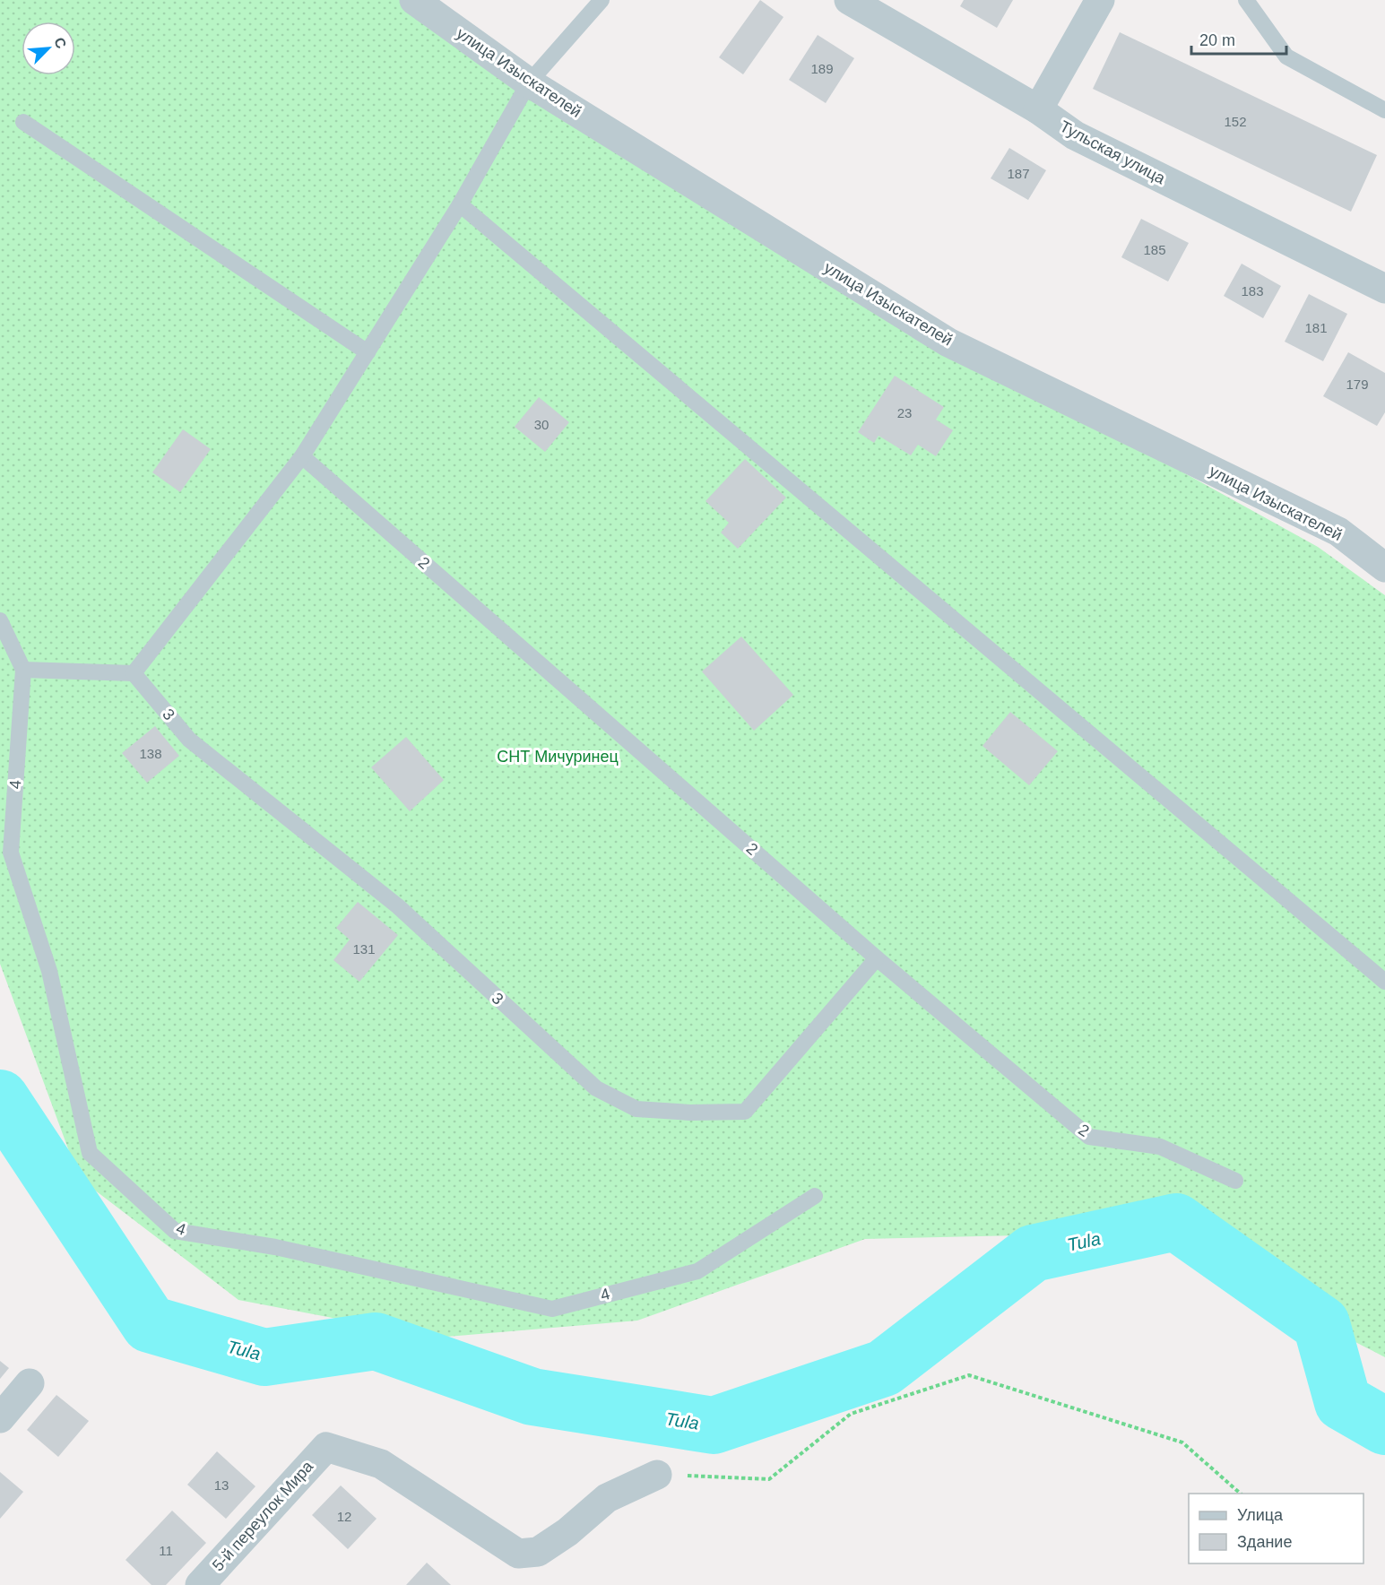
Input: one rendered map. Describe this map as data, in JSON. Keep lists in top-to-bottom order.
{
  "streets": {
    "street": ["улица Изыскателей", "Тульская улица", "5-й переулок Мира"],
    "lane": ["2", "3", "4"]
  },
  "crossings": [
    ["2", "3"]
  ],
  "water": ["Tula"],
  "parks": ["СНТ Мичуринец"],
  "house_numbers": [
    "189",
    "152",
    "187",
    "185",
    "183",
    "181",
    "179",
    "23",
    "30",
    "138",
    "131",
    "13",
    "12",
    "11"
  ],
  "legend": ["Улица", "Здание"],
  "scale_bar": "20 m",
  "north": "top right"
}
